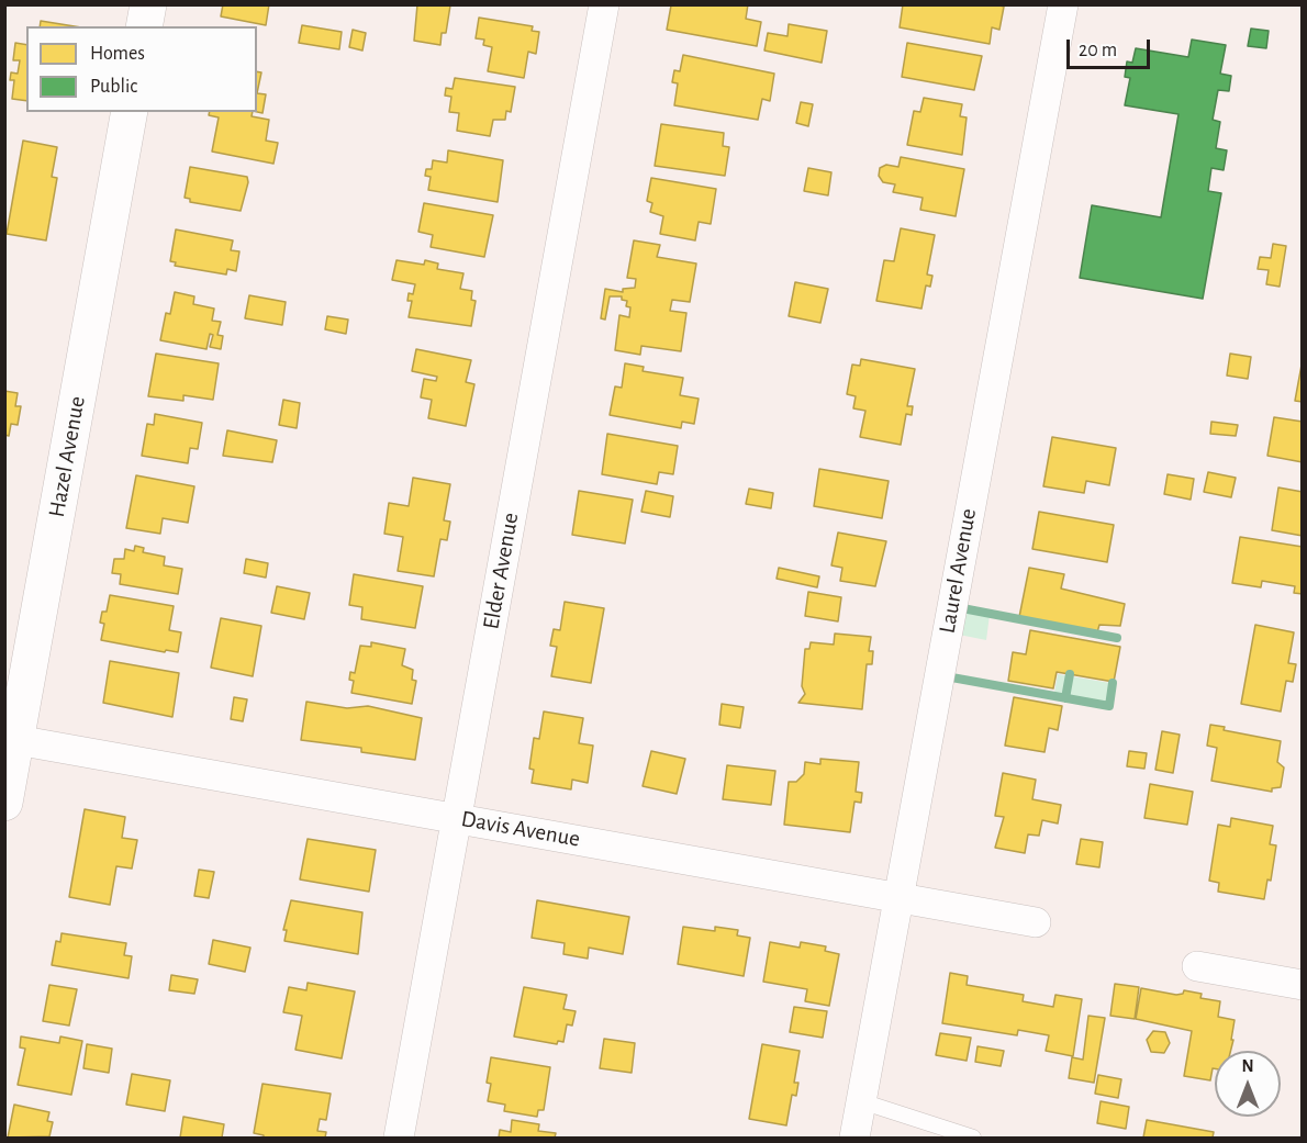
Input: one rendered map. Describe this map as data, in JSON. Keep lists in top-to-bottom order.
{
  "streets": {
    "street": [
      "Hazel Avenue",
      "Elder Avenue",
      "Laurel Avenue",
      "Davis Avenue"
    ]
  },
  "crossings": [
    ["Hazel Avenue", "Davis Avenue"],
    ["Elder Avenue", "Davis Avenue"],
    ["Laurel Avenue", "Davis Avenue"]
  ],
  "legend": ["Homes", "Public"],
  "scale_bar": "20 m",
  "north": "top"
}
